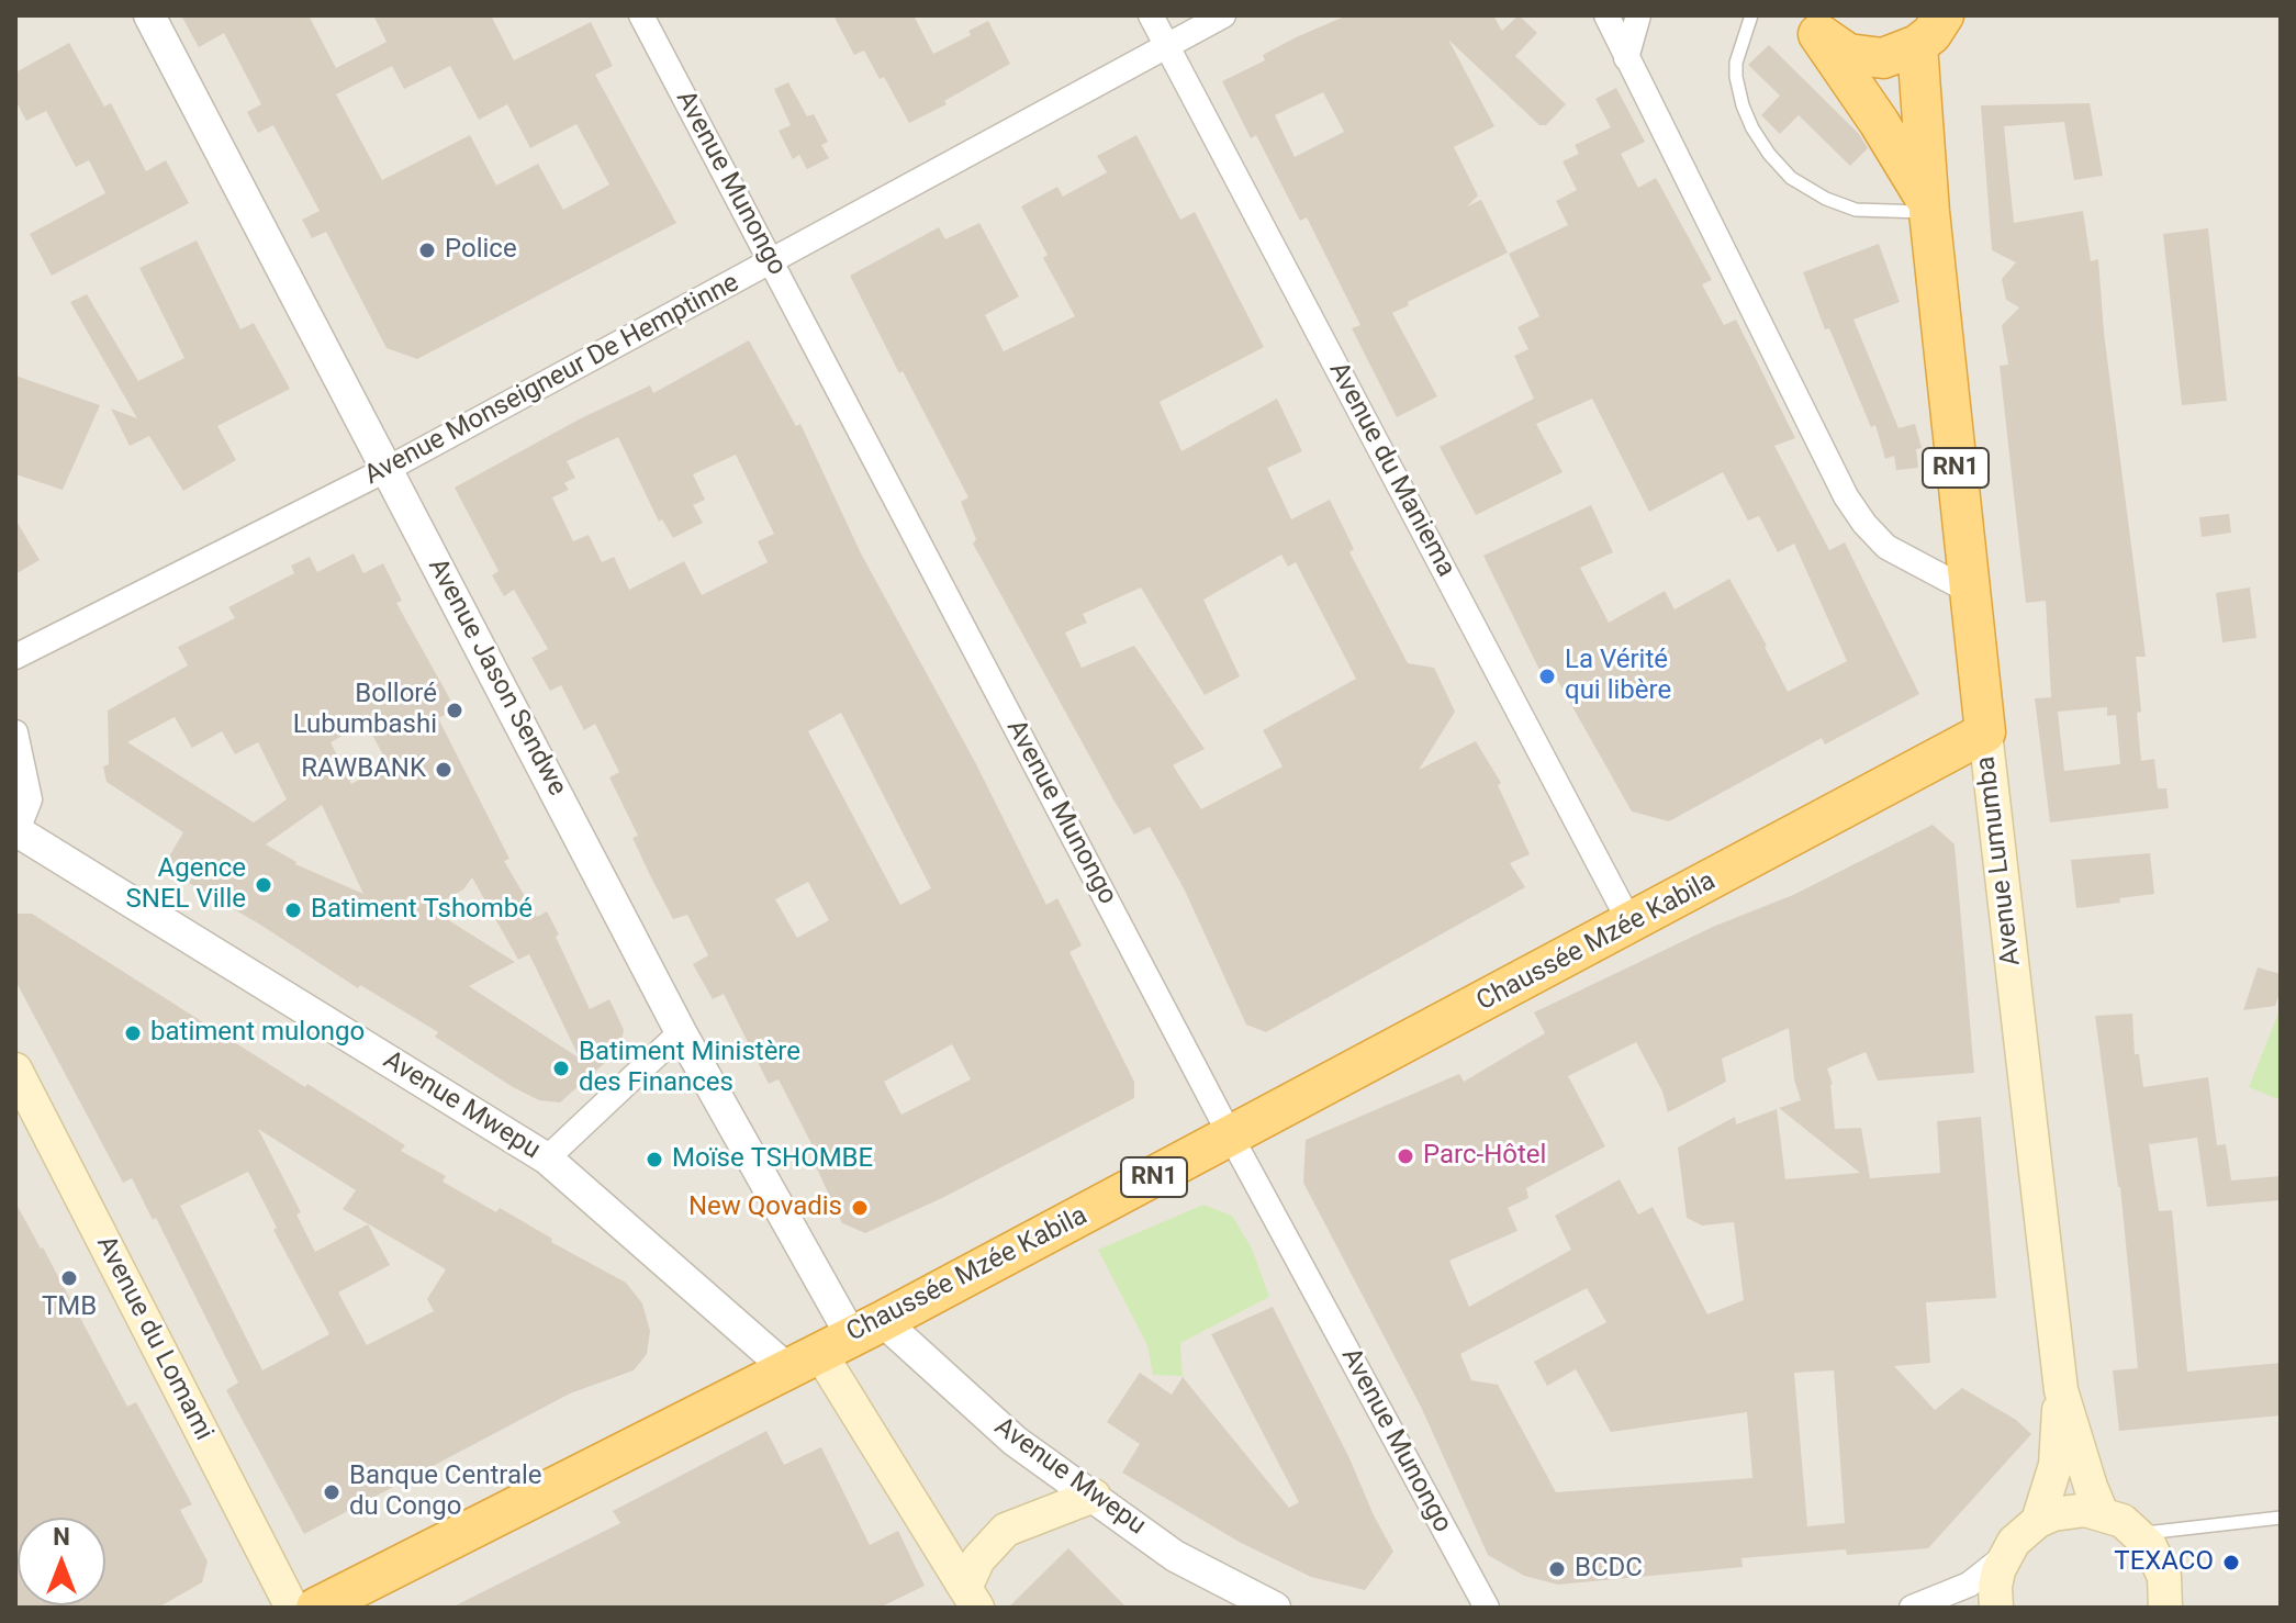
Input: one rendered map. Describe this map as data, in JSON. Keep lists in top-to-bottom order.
{
  "streets": {
    "highway": ["RN1", "Avenue Lumumba", "Chaussée Mzée Kabila"],
    "main road": ["Avenue Jason Sendwe", "Avenue du Lomami"],
    "street": [
      "Avenue Munongo",
      "Avenue Monseigneur De Hemptinne",
      "Avenue du Maniema",
      "Avenue Mwepu"
    ]
  },
  "crossings": [
    ["Avenue Munongo", "Avenue Monseigneur De Hemptinne"],
    ["Avenue Munongo", "Chaussée Mzée Kabila"],
    ["Avenue Monseigneur De Hemptinne", "Avenue du Maniema"],
    ["Avenue Monseigneur De Hemptinne", "Avenue Jason Sendwe"],
    ["Avenue du Maniema", "Chaussée Mzée Kabila"],
    ["Avenue Jason Sendwe", "Chaussée Mzée Kabila"],
    ["Avenue Jason Sendwe", "Avenue Mwepu"],
    ["Avenue Lumumba", "Chaussée Mzée Kabila"],
    ["Chaussée Mzée Kabila", "Avenue Mwepu"]
  ],
  "places": [
    "Police",
    "La Vérité qui libère",
    "Bolloré Lubumbashi",
    "RAWBANK",
    "Agence SNEL Ville",
    "Batiment Tshombé",
    "batiment mulongo",
    "Batiment Ministère des Finances",
    "Parc-Hôtel",
    "Moïse TSHOMBE",
    "New Qovadis",
    "TMB",
    "Banque Centrale du Congo",
    "TEXACO",
    "BCDC"
  ],
  "north": "top"
}
